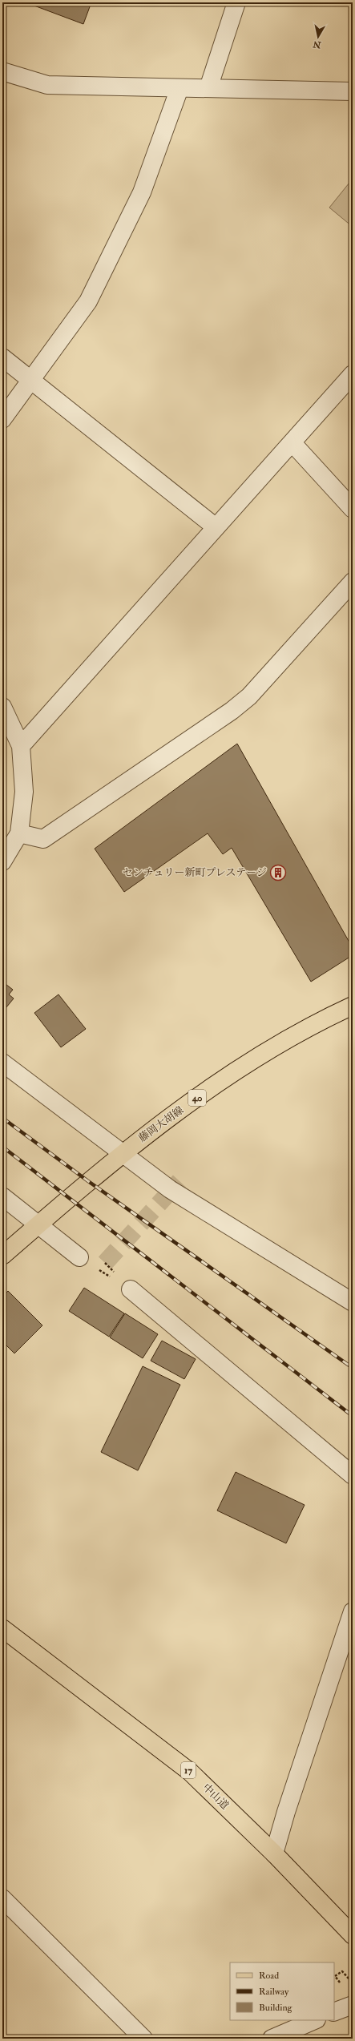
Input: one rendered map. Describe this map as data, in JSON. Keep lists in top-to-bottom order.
{
  "streets": {
    "main road": [
      "40",
      "藤岡大胡線",
      "17",
      "中山道"
    ]
  },
  "places": {
    "building": ["センチュリー新町プレステージ"]
  },
  "legend": ["Road", "Railway", "Building"],
  "north": "bottom"
}
